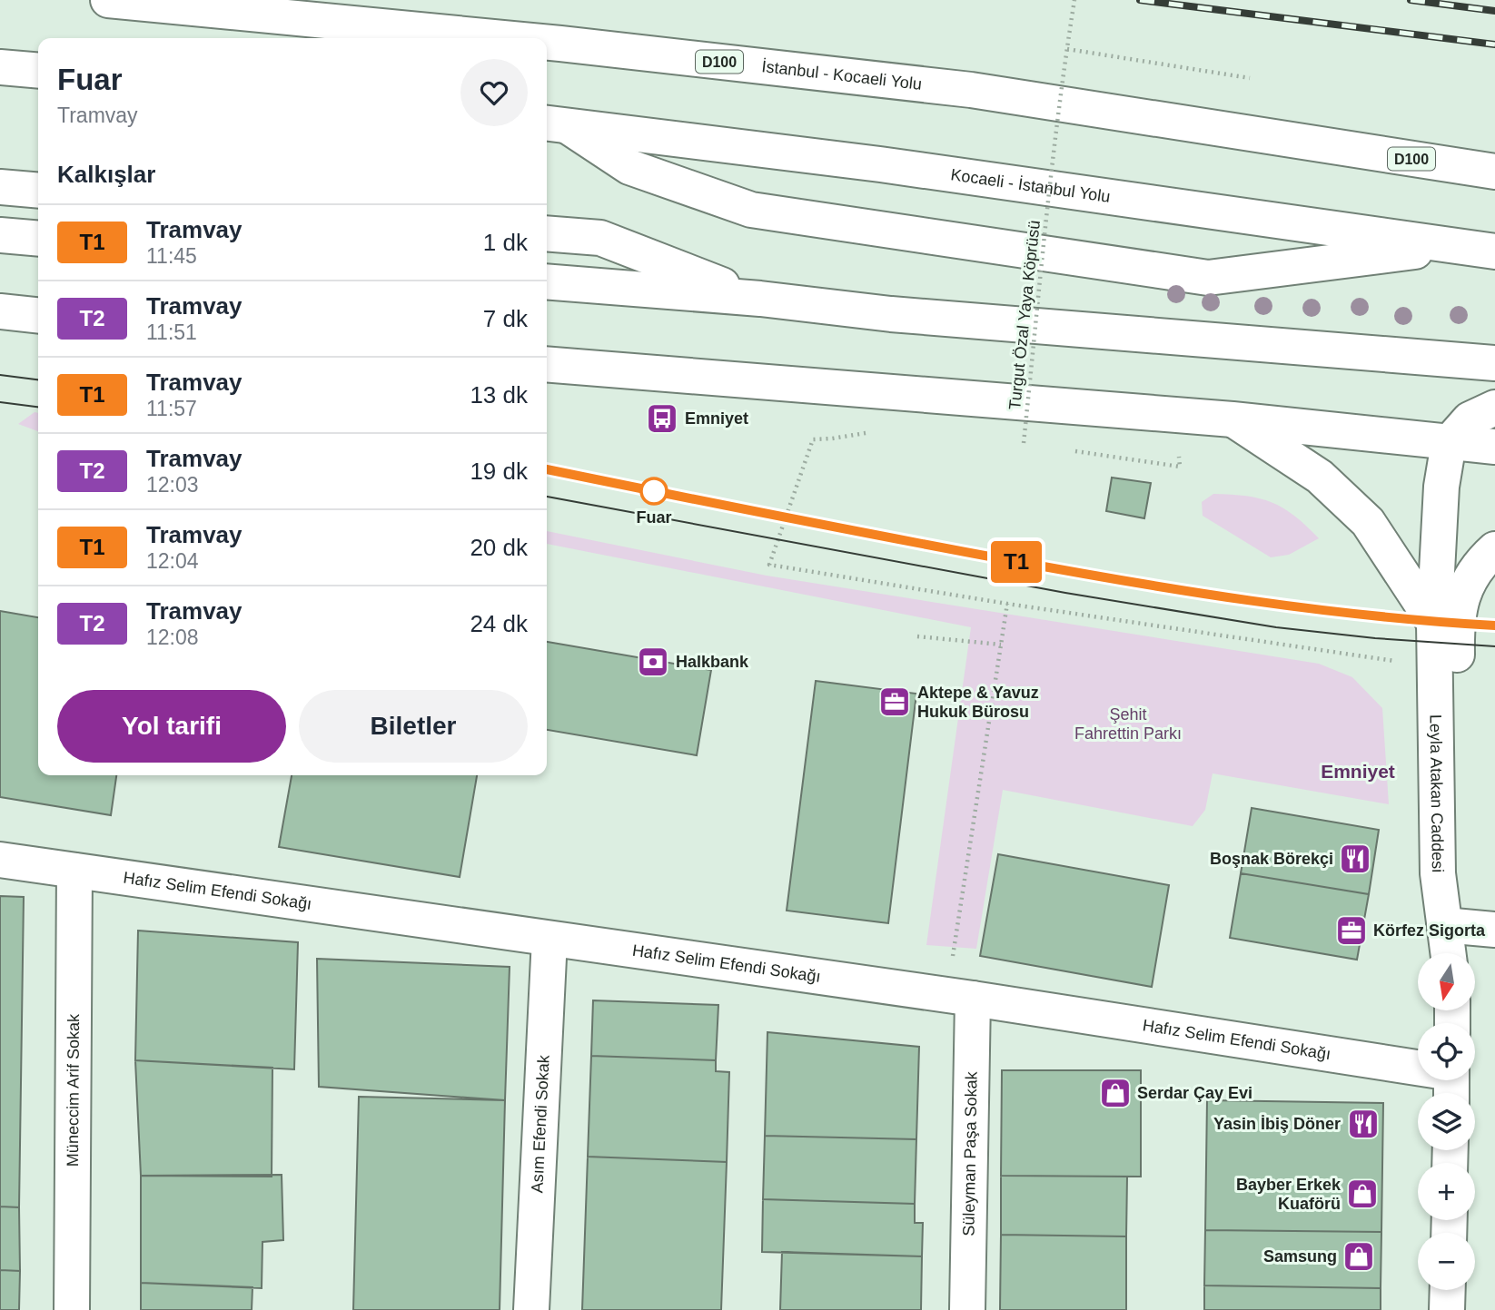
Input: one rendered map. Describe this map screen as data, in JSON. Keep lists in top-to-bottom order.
{
  "streets": {
    "main road": [
      "D100",
      "İstanbul - Kocaeli Yolu",
      "Kocaeli - İstanbul Yolu",
      "Leyla Atakan Caddesi",
      "Hafız Selim Efendi Sokağı",
      "Müneccim Arif Sokak",
      "Asım Efendi Sokak",
      "Süleyman Paşa Sokak"
    ],
    "path": ["Turgut Özal Yaya Köprüsü"]
  },
  "crossings": [
    ["Hafız Selim Efendi Sokağı", "Müneccim Arif Sokak"],
    ["Hafız Selim Efendi Sokağı", "Asım Efendi Sokak"],
    ["Hafız Selim Efendi Sokağı", "Süleyman Paşa Sokak"]
  ],
  "districts": ["Emniyet"],
  "parks": ["Şehit Fahrettin Parkı"],
  "places": {
    "bus stop": ["Emniyet"],
    "other": ["Fuar"],
    "bank": ["Halkbank"],
    "office": ["Aktepe & Yavuz Hukuk Bürosu", "Körfez Sigorta"],
    "restaurant": ["Boşnak Börekçi", "Yasin İbiş Döner"],
    "shop": ["Serdar Çay Evi", "Bayber Erkek Kuaförü", "Samsung"]
  },
  "lines": ["tram line T1"],
  "north": "bottom",
  "page": {
    "on_map": "T1",
    "heading": [
      ["Fuar", "Tramvay"],
      "Kalkışlar"
    ],
    "list": [
      {
        "mark": "T1",
        "name": "Tramvay",
        "note": "11:45",
        "value": "1 dk"
      },
      {
        "mark": "T2",
        "name": "Tramvay",
        "note": "11:51",
        "value": "7 dk"
      },
      {
        "mark": "T1",
        "name": "Tramvay",
        "note": "11:57",
        "value": "13 dk"
      },
      {
        "mark": "T2",
        "name": "Tramvay",
        "note": "12:03",
        "value": "19 dk"
      },
      {
        "mark": "T1",
        "name": "Tramvay",
        "note": "12:04",
        "value": "20 dk"
      },
      {
        "mark": "T2",
        "name": "Tramvay",
        "note": "12:08",
        "value": "24 dk"
      }
    ],
    "buttons": ["Yol tarifi", "Biletler"],
    "map_buttons": ["+", "−"]
  }
}
